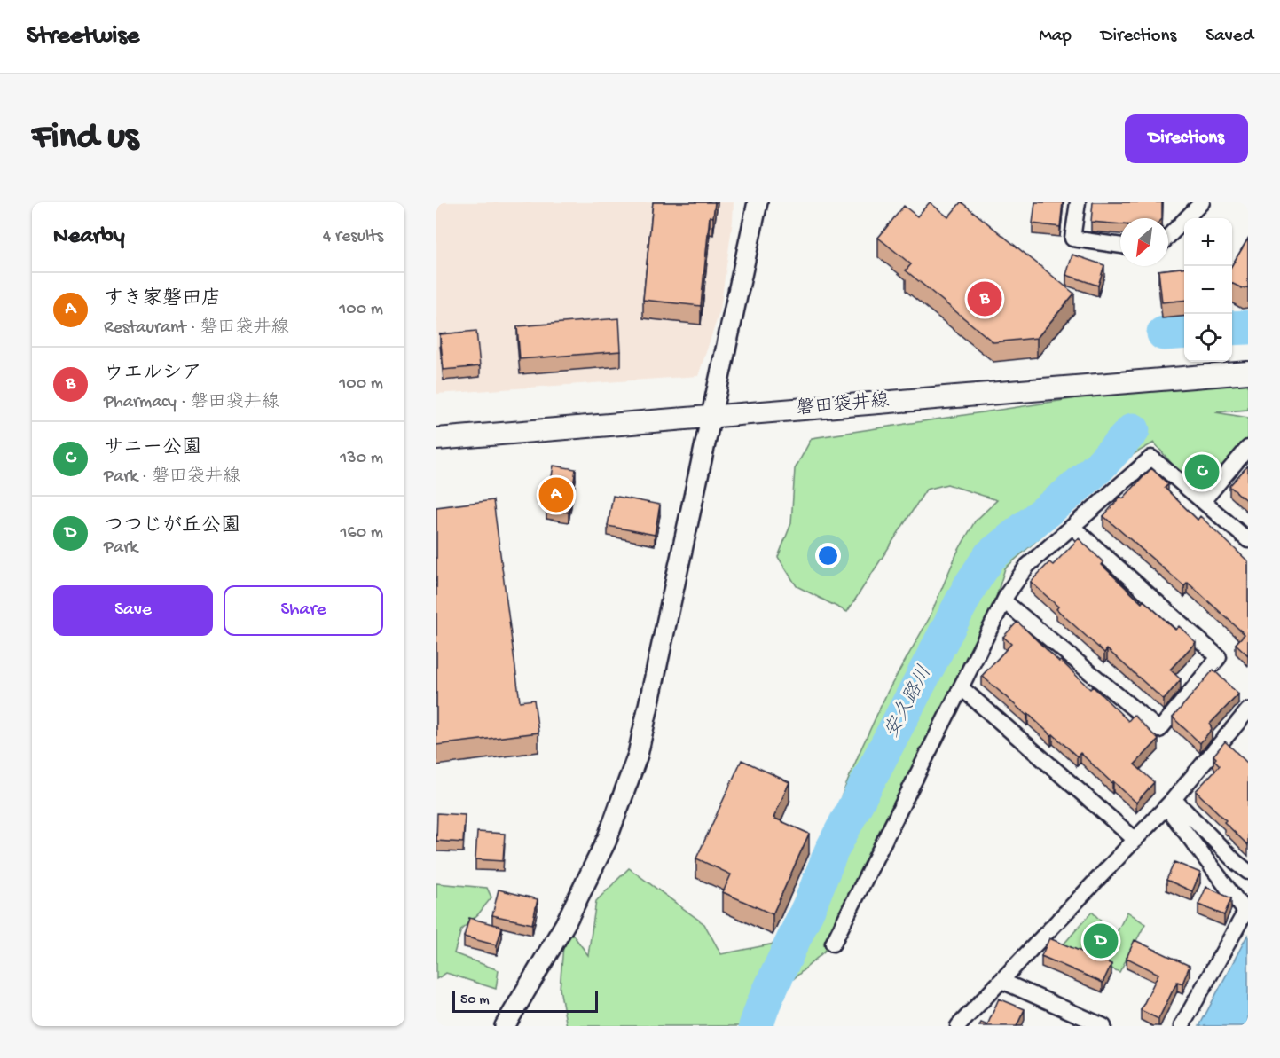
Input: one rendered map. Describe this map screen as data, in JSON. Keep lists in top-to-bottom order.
{
  "streets": {
    "main road": ["磐田袋井線"]
  },
  "water": ["安久路川"],
  "scale_bar": "50 m",
  "north": "bottom left",
  "page": {
    "header": "Streetwise",
    "nav": ["Map", "Directions", "Saved"],
    "buttons": [
      "Directions",
      ["Save", "Share"]
    ],
    "title": "Find us",
    "heading": ["Nearby", "4 results"],
    "map_buttons": ["+", "−"],
    "list": [
      {
        "mark": "A",
        "name": "すき家磐田店",
        "note": "Restaurant · 磐田袋井線",
        "value": "100 m"
      },
      {
        "mark": "B",
        "name": "ウエルシア",
        "note": "Pharmacy · 磐田袋井線",
        "value": "100 m"
      },
      {
        "mark": "C",
        "name": "サニー公園",
        "note": "Park · 磐田袋井線",
        "value": "130 m"
      },
      {
        "mark": "D",
        "name": "つつじが丘公園",
        "note": "Park",
        "value": "160 m"
      }
    ],
    "pins": [
      "B",
      "C",
      "A",
      "D"
    ],
    "scale": "50 m"
  }
}
